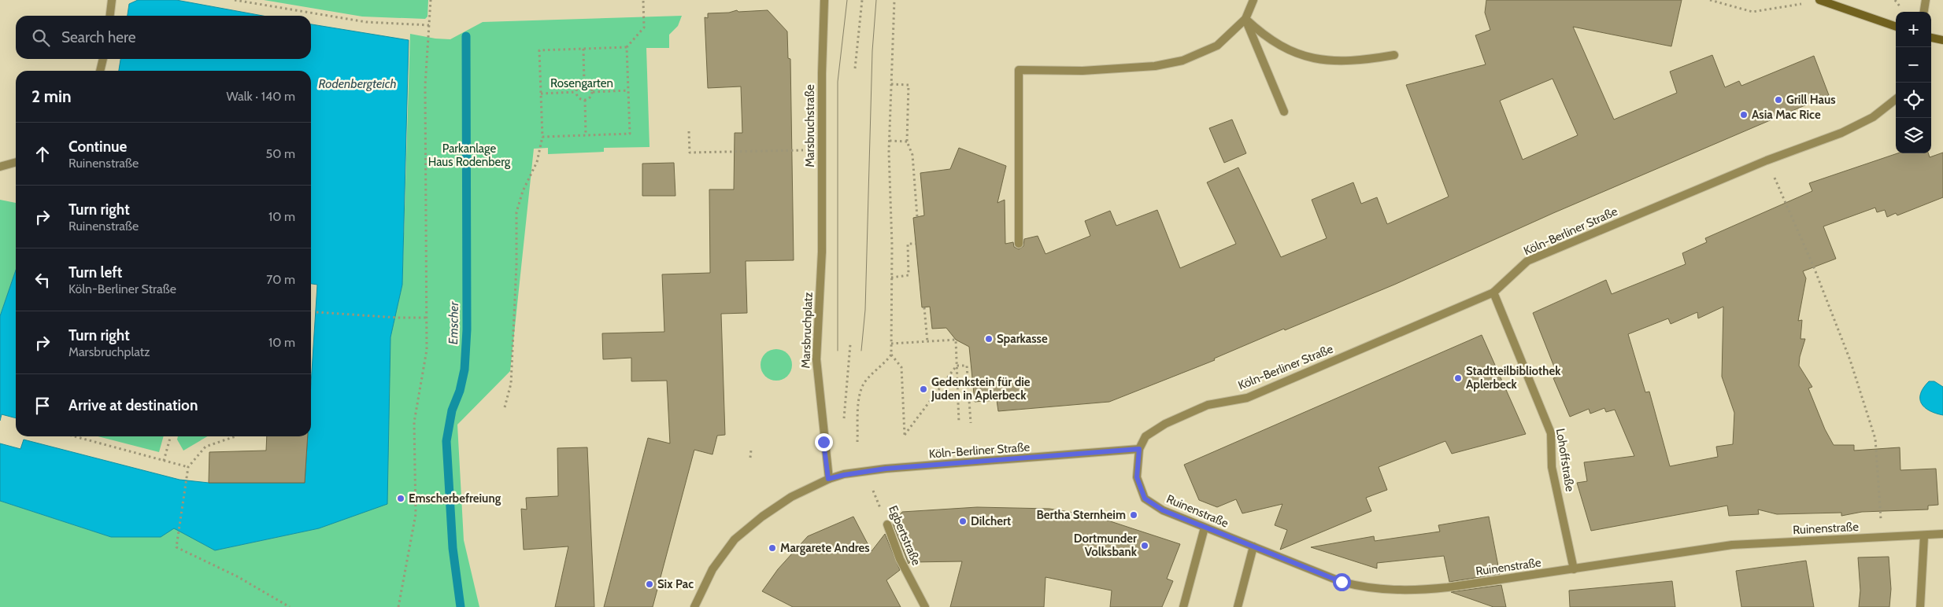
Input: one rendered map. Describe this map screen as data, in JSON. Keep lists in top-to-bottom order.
{
  "streets": {
    "street": [
      "Marsbruchstraße",
      "Köln-Berliner Straße",
      "Marsbruchplatz",
      "Lohoffstraße",
      "Ruinenstraße",
      "Egbertstraße"
    ]
  },
  "crossings": [
    ["Marsbruchstraße", "Marsbruchplatz"],
    ["Köln-Berliner Straße", "Marsbruchplatz"],
    ["Köln-Berliner Straße", "Lohoffstraße"],
    ["Köln-Berliner Straße", "Ruinenstraße"],
    ["Köln-Berliner Straße", "Egbertstraße"],
    ["Lohoffstraße", "Ruinenstraße"]
  ],
  "water": ["Rodenbergteich", "Emscher"],
  "parks": ["Rosengarten", "Parkanlage Haus Rodenberg"],
  "places": [
    "Grill Haus",
    "Asia Mac Rice",
    "Sparkasse",
    "Stadtteilbibliothek Aplerbeck",
    "Gedenkstein für die Juden in Aplerbeck",
    "Emscherbefreiung",
    "Bertha Sternheim",
    "Dilchert",
    "Dortmunder Volksbank",
    "Margarete Andres",
    "Six Pac"
  ],
  "page": {
    "map_buttons": ["+", "−"],
    "search": "Search here",
    "heading": ["2 min", "Walk · 140 m"],
    "list": [
      ["Continue", "Ruinenstraße", "50 m"],
      ["Turn right", "Ruinenstraße", "10 m"],
      ["Turn left", "Köln-Berliner Straße", "70 m"],
      ["Turn right", "Marsbruchplatz", "10 m"],
      "Arrive at destination"
    ]
  }
}
